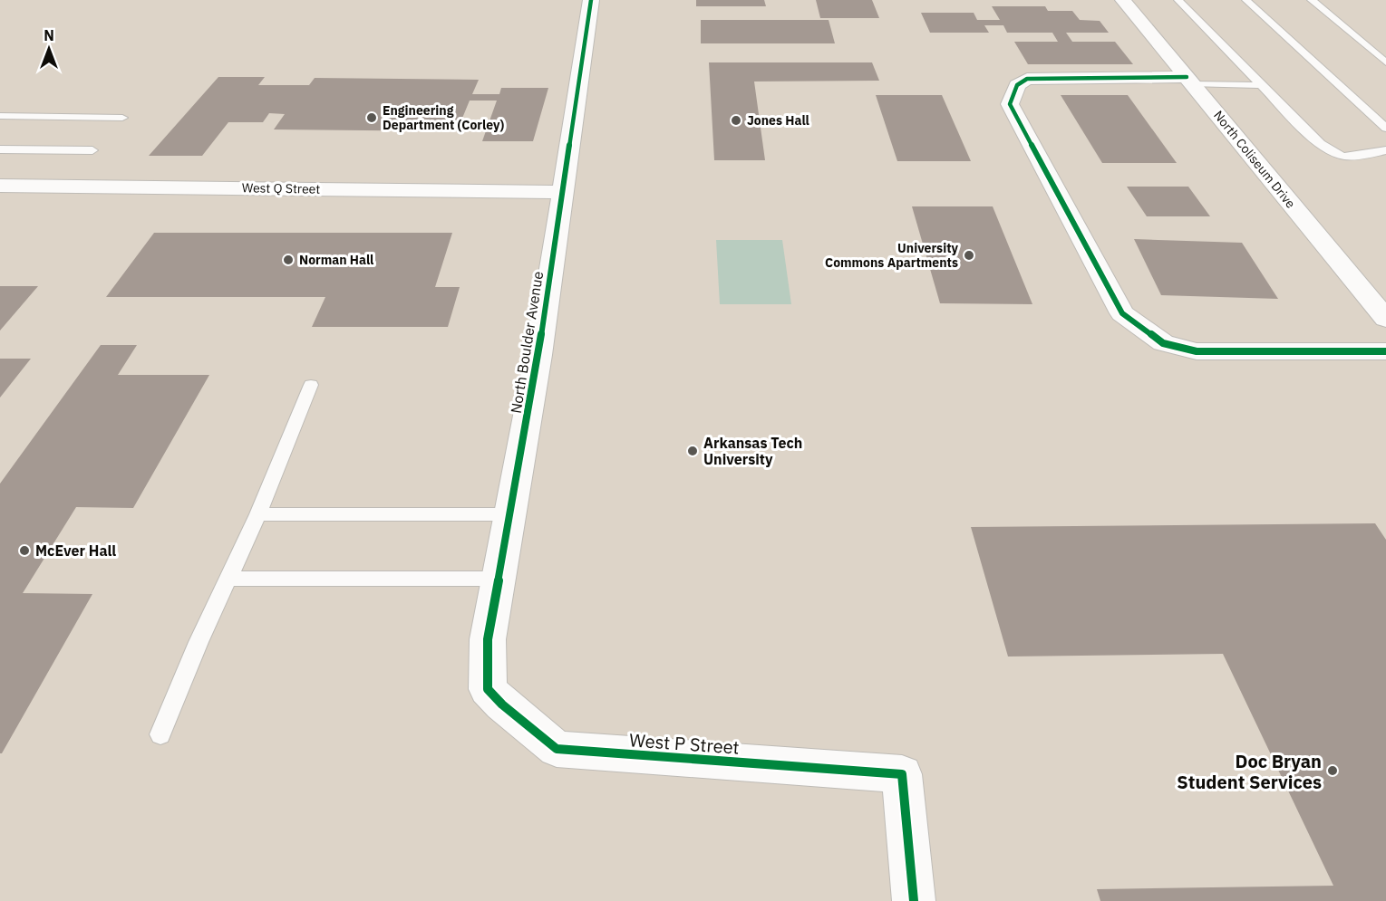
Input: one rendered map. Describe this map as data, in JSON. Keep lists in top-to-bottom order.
{
  "streets": {
    "street": [
      "North Coliseum Drive",
      "West Q Street",
      "North Boulder Avenue",
      "West P Street"
    ]
  },
  "crossings": [
    ["West Q Street", "North Boulder Avenue"],
    ["North Boulder Avenue", "West P Street"]
  ],
  "places": [
    "Engineering Department (Corley)",
    "Jones Hall",
    "University Commons Apartments",
    "Norman Hall",
    "Arkansas Tech University",
    "McEver Hall",
    "Doc Bryan Student Services"
  ],
  "north": "top"
}
